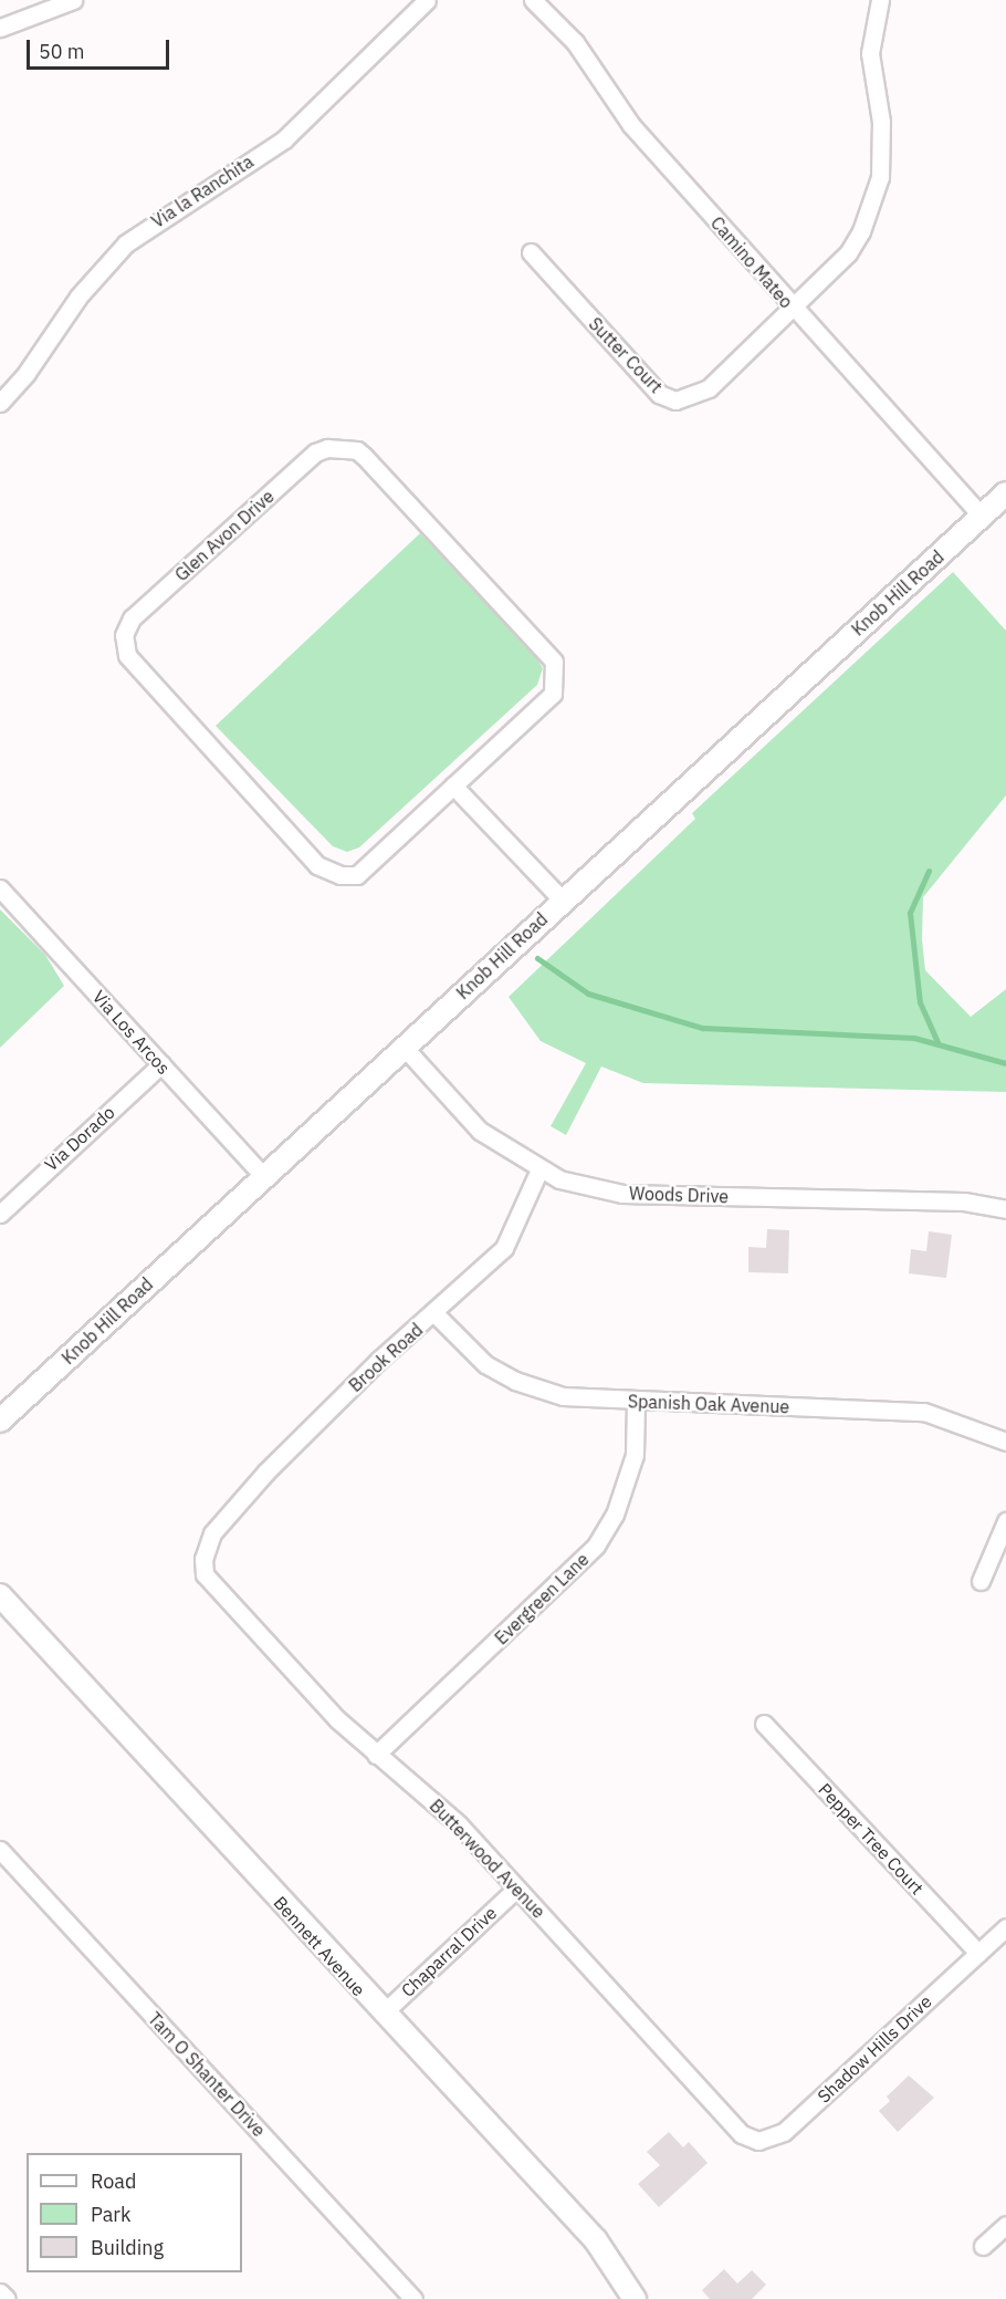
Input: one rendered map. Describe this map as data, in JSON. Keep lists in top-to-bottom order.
{
  "streets": {
    "street": [
      "Via la Ranchita",
      "Camino Mateo",
      "Sutter Court",
      "Glen Avon Drive",
      "Knob Hill Road",
      "Via Los Arcos",
      "Via Dorado",
      "Woods Drive",
      "Brook Road",
      "Spanish Oak Avenue",
      "Evergreen Lane",
      "Pepper Tree Court",
      "Butterwood Avenue",
      "Bennett Avenue",
      "Chaparral Drive",
      "Shadow Hills Drive",
      "Tam O Shanter Drive"
    ]
  },
  "crossings": [
    ["Camino Mateo", "Sutter Court"],
    ["Camino Mateo", "Knob Hill Road"],
    ["Knob Hill Road", "Via Los Arcos"],
    ["Knob Hill Road", "Woods Drive"],
    ["Via Los Arcos", "Via Dorado"],
    ["Woods Drive", "Brook Road"],
    ["Brook Road", "Spanish Oak Avenue"],
    ["Brook Road", "Butterwood Avenue"],
    ["Spanish Oak Avenue", "Evergreen Lane"],
    ["Evergreen Lane", "Butterwood Avenue"],
    ["Pepper Tree Court", "Shadow Hills Drive"],
    ["Butterwood Avenue", "Chaparral Drive"],
    ["Butterwood Avenue", "Shadow Hills Drive"],
    ["Bennett Avenue", "Chaparral Drive"]
  ],
  "legend": ["Road", "Park", "Building"],
  "scale_bar": "50 m"
}
